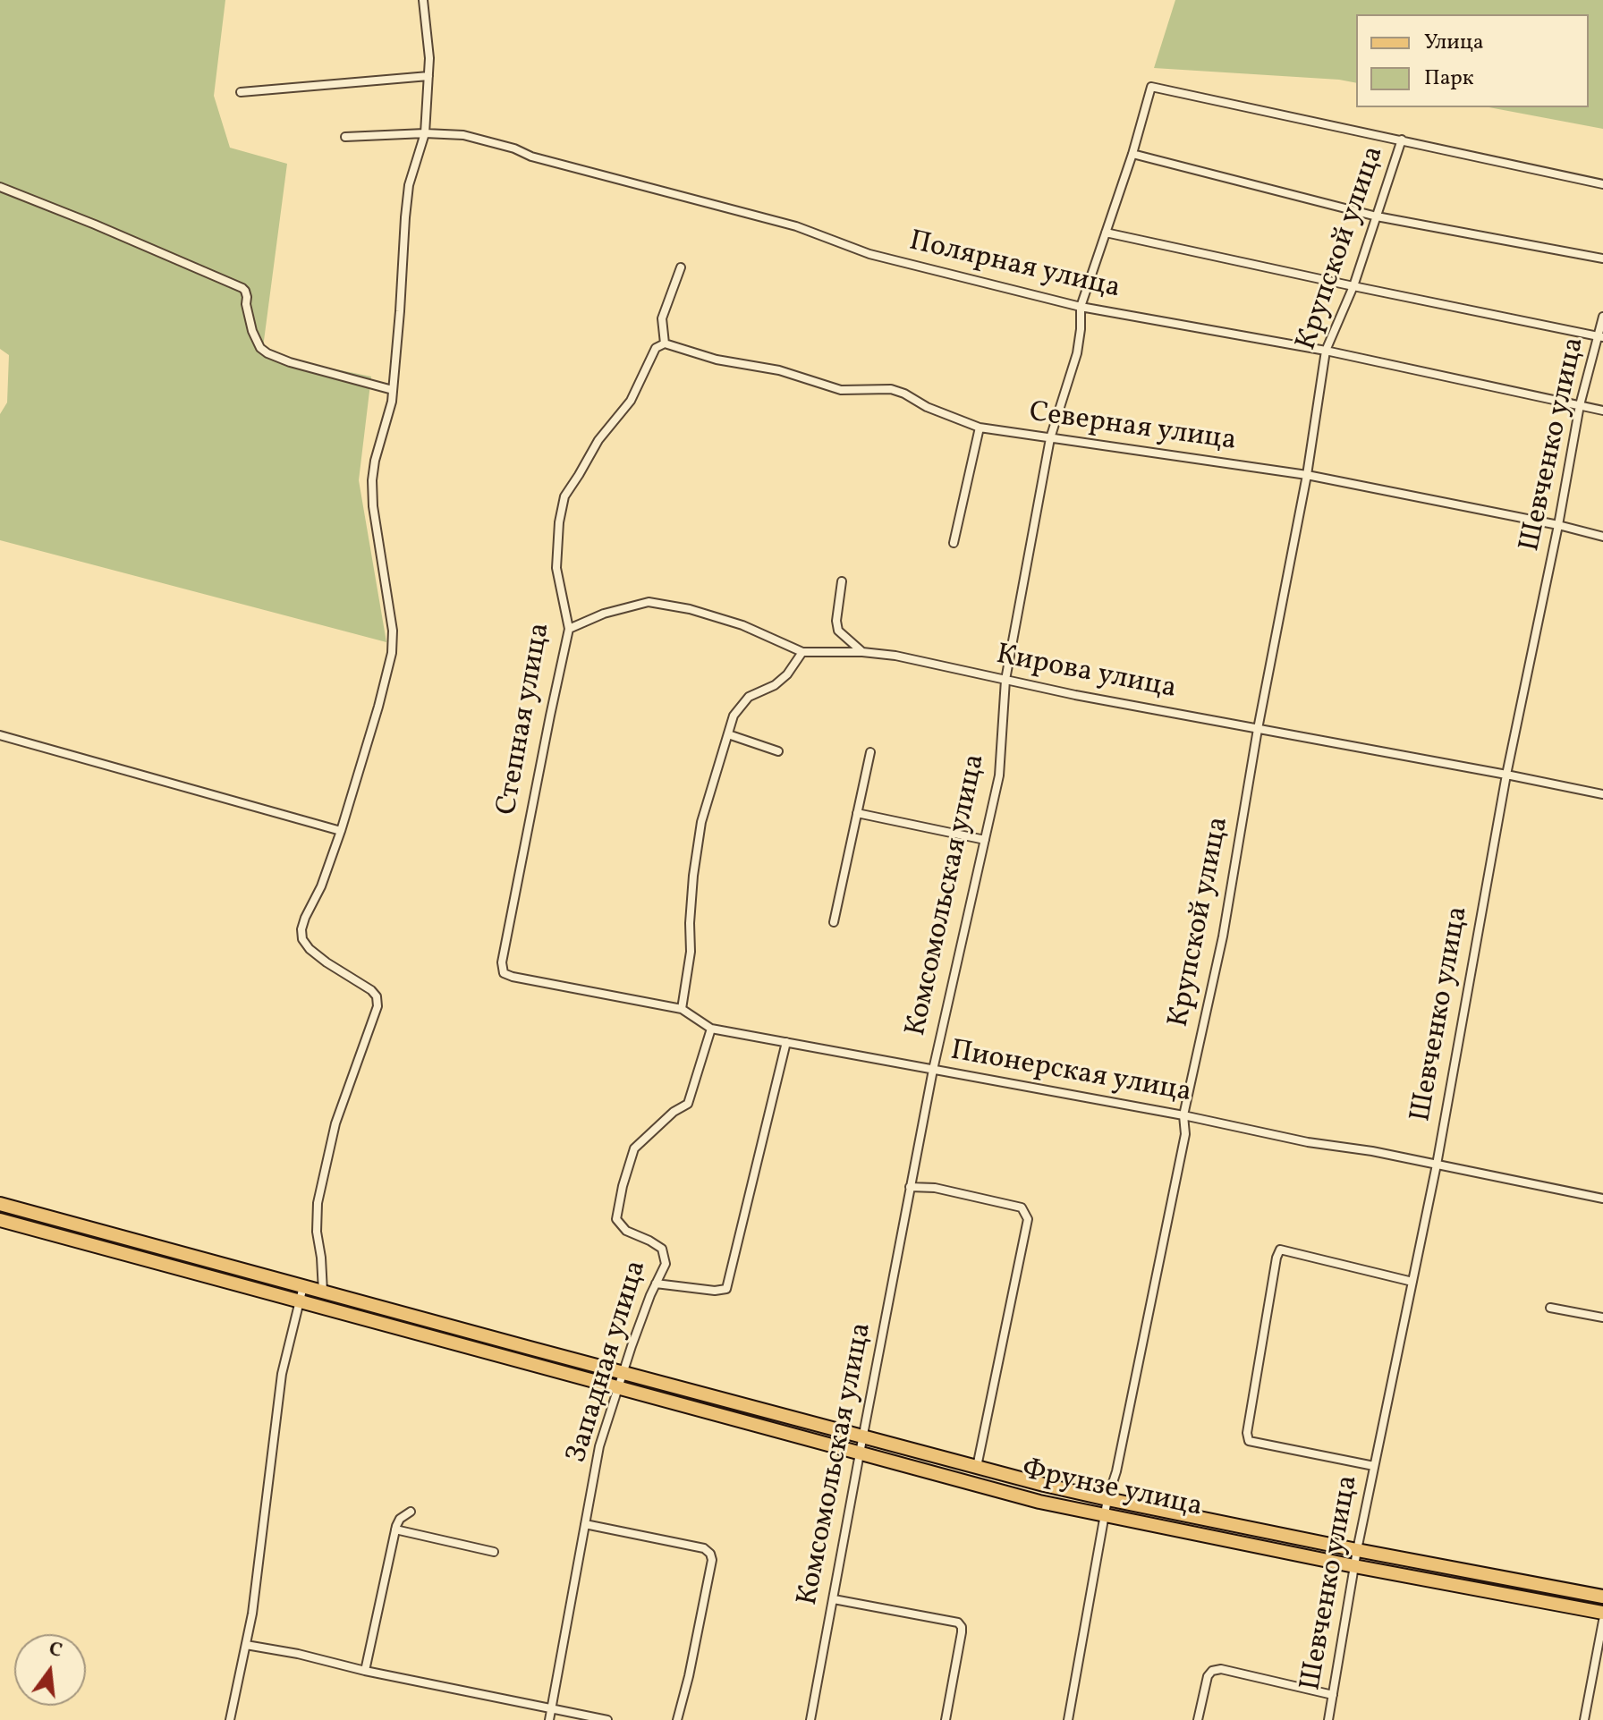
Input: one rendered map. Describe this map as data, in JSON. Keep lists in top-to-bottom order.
{
  "streets": {
    "main road": ["Фрунзе улица"],
    "street": [
      "Крупской улица",
      "Полярная улица",
      "Северная улица",
      "Шевченко улица",
      "Кирова улица",
      "Степная улица",
      "Комсомольская улица",
      "Пионерская улица",
      "Западная улица"
    ]
  },
  "crossings": [
    ["Крупской улица", "Полярная улица"],
    ["Крупской улица", "Северная улица"],
    ["Крупской улица", "Кирова улица"],
    ["Крупской улица", "Комсомольская улица"],
    ["Крупской улица", "Пионерская улица"],
    ["Крупской улица", "Фрунзе улица"],
    ["Полярная улица", "Шевченко улица"],
    ["Полярная улица", "Комсомольская улица"],
    ["Северная улица", "Шевченко улица"],
    ["Северная улица", "Степная улица"],
    ["Северная улица", "Комсомольская улица"],
    ["Шевченко улица", "Кирова улица"],
    ["Шевченко улица", "Пионерская улица"],
    ["Шевченко улица", "Фрунзе улица"],
    ["Кирова улица", "Степная улица"],
    ["Кирова улица", "Комсомольская улица"],
    ["Степная улица", "Пионерская улица"],
    ["Комсомольская улица", "Пионерская улица"],
    ["Комсомольская улица", "Фрунзе улица"],
    ["Пионерская улица", "Западная улица"],
    ["Западная улица", "Фрунзе улица"]
  ],
  "legend": ["Улица", "Парк"],
  "north": "top"
}
